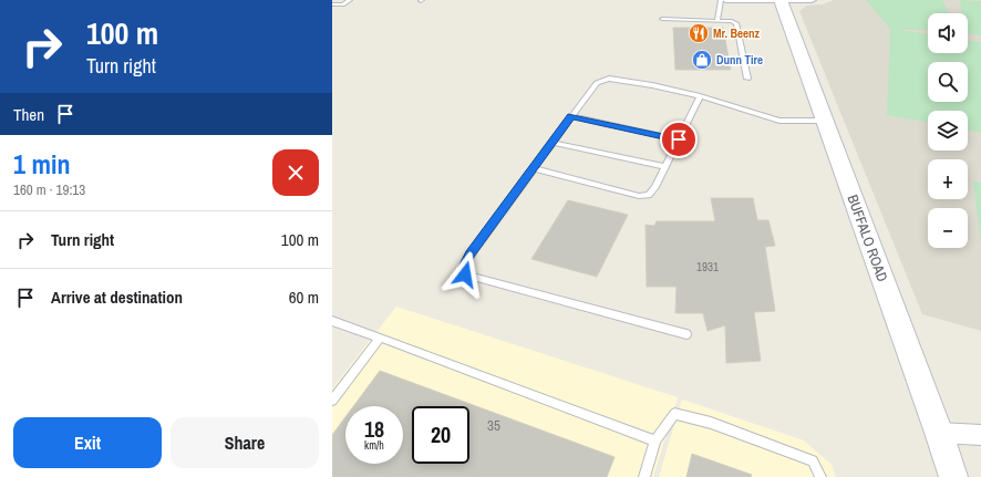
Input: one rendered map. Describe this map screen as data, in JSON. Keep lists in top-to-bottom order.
{
  "streets": {
    "main road": ["BUFFALO ROAD"]
  },
  "places": {
    "restaurant": ["Mr. Beenz"],
    "shop": ["Dunn Tire"]
  },
  "house_numbers": ["1931", "35"],
  "page": {
    "turn": ["100 m", "Turn right"],
    "map_buttons": ["+", "−"],
    "then": "Then",
    "heading": ["1 min", "160 m · 19:13"],
    "list": [
      {
        "name": "Turn right",
        "value": "100 m"
      },
      {
        "name": "Arrive at destination",
        "value": "60 m"
      }
    ],
    "speed": "18 km/h",
    "limit": "20",
    "buttons": ["Exit", "Share"]
  }
}
